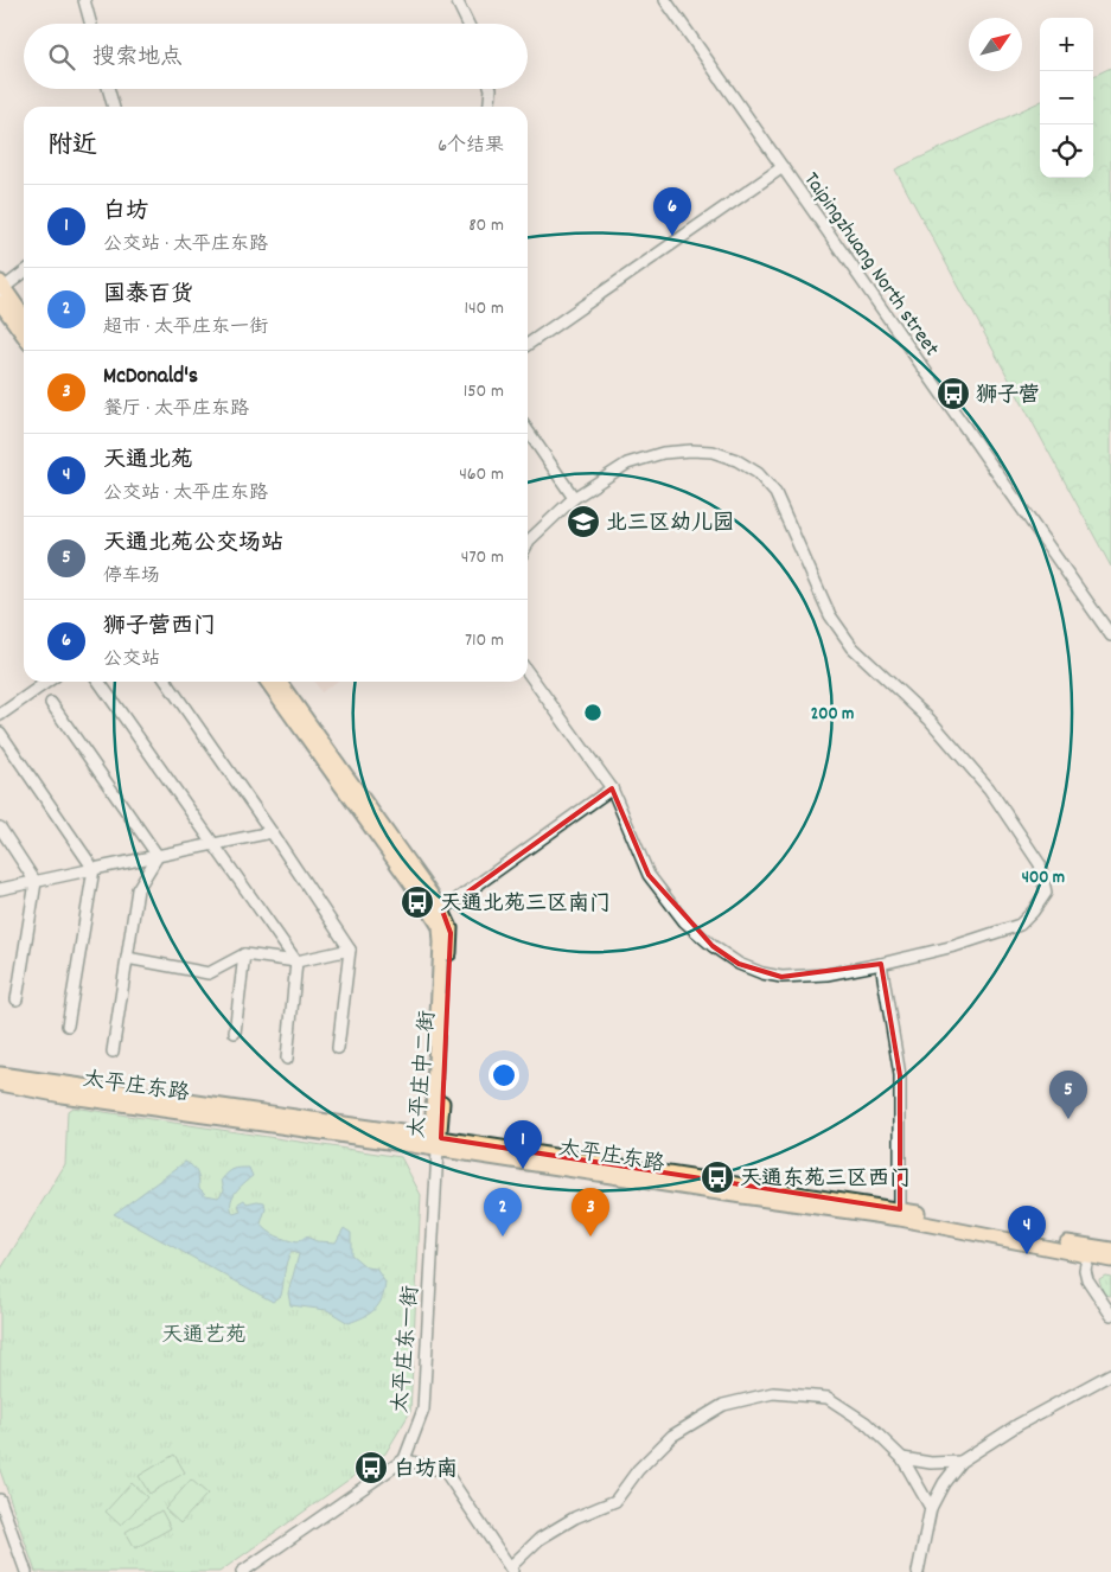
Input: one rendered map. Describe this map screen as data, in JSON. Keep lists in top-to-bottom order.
{
  "streets": {
    "main road": ["太平庄中二街", "太平庄东路"],
    "street": ["Taipingzhuang North street", "太平庄东一街"]
  },
  "crossings": [
    ["太平庄中二街", "太平庄东路"],
    ["太平庄中二街", "太平庄东一街"],
    ["太平庄东路", "太平庄东一街"]
  ],
  "parks": ["天通艺苑"],
  "places": {
    "bus stop": [
      "狮子营",
      "天通北苑三区南门",
      "天通东苑三区西门",
      "白坊南"
    ],
    "school or university": ["北三区幼儿园"]
  },
  "north": "top right",
  "page": {
    "map_buttons": ["+", "−"],
    "search": "搜索地点",
    "heading": ["附近", "6个结果"],
    "list": [
      {
        "mark": "1",
        "name": "白坊",
        "note": "公交站 · 太平庄东路",
        "value": "80 m"
      },
      {
        "mark": "2",
        "name": "国泰百货",
        "note": "超市 · 太平庄东一街",
        "value": "140 m"
      },
      {
        "mark": "3",
        "name": "McDonald's",
        "note": "餐厅 · 太平庄东路",
        "value": "150 m"
      },
      {
        "mark": "4",
        "name": "天通北苑",
        "note": "公交站 · 太平庄东路",
        "value": "460 m"
      },
      {
        "mark": "5",
        "name": "天通北苑公交场站",
        "note": "停车场",
        "value": "470 m"
      },
      {
        "mark": "6",
        "name": "狮子营西门",
        "note": "公交站",
        "value": "710 m"
      }
    ],
    "pins": [
      "6",
      "5",
      "1",
      "2",
      "3",
      "4"
    ]
  },
  "rings": ["200 m", "400 m"]
}
